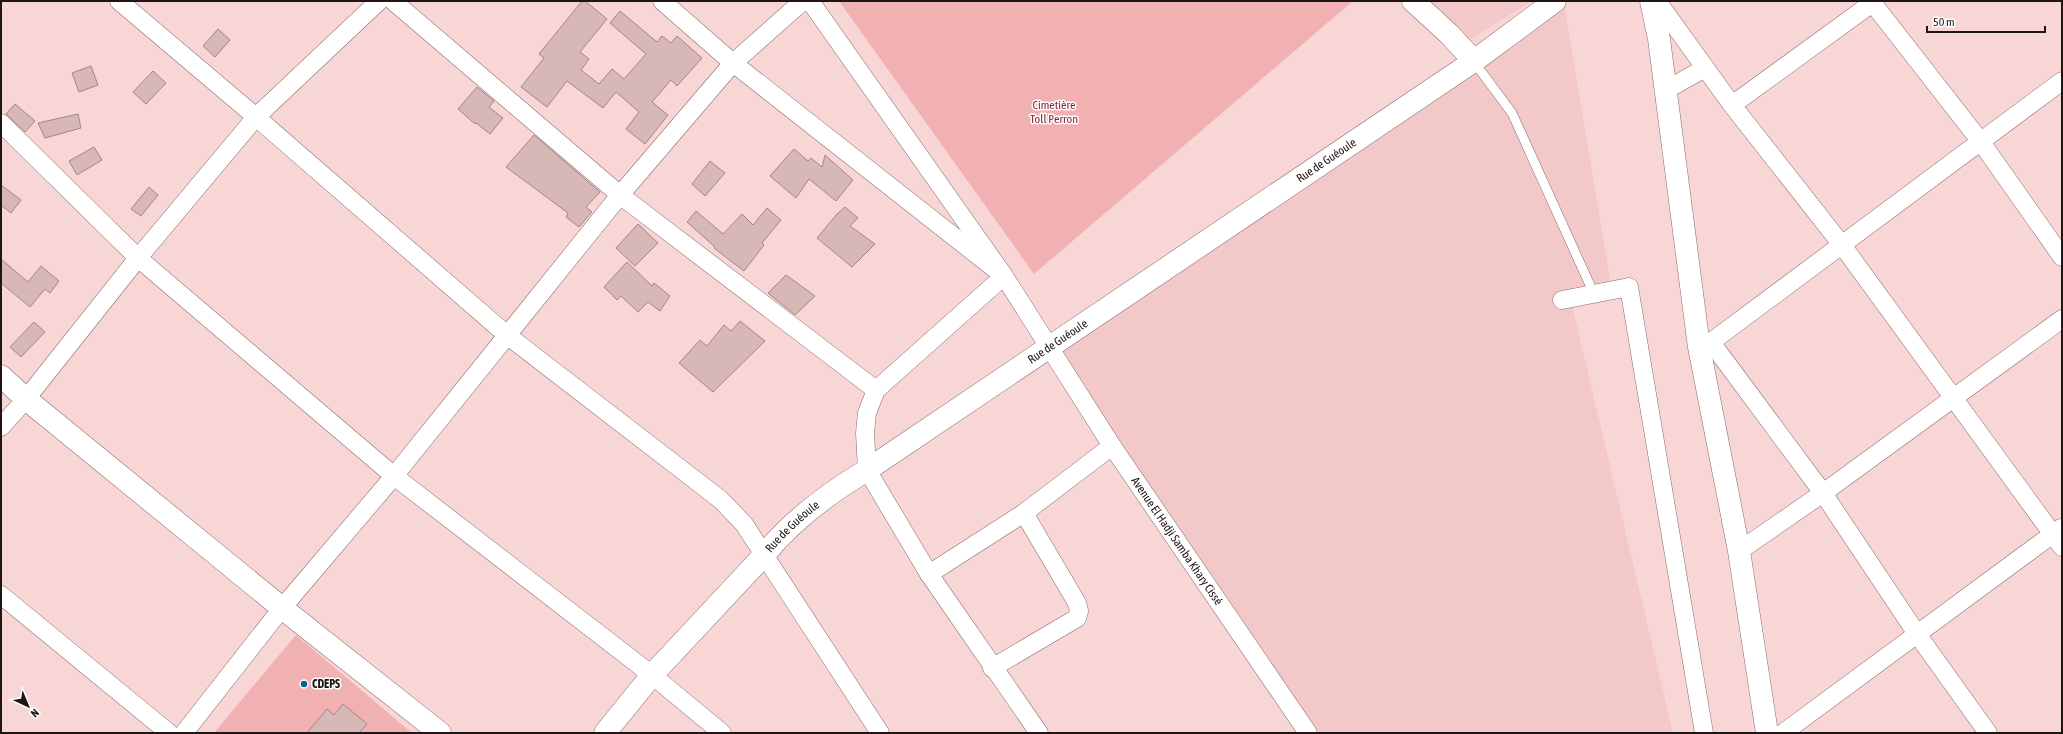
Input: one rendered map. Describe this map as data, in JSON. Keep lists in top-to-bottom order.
{
  "streets": {
    "street": ["Rue de Guéoule", "Avenue El Hadji Samba Khary Cissé"]
  },
  "crossings": [
    ["Rue de Guéoule", "Avenue El Hadji Samba Khary Cissé"]
  ],
  "parks": ["Cimetière Toll Perron"],
  "places": ["CDEPS"],
  "scale_bar": "50 m",
  "north": "bottom right"
}
